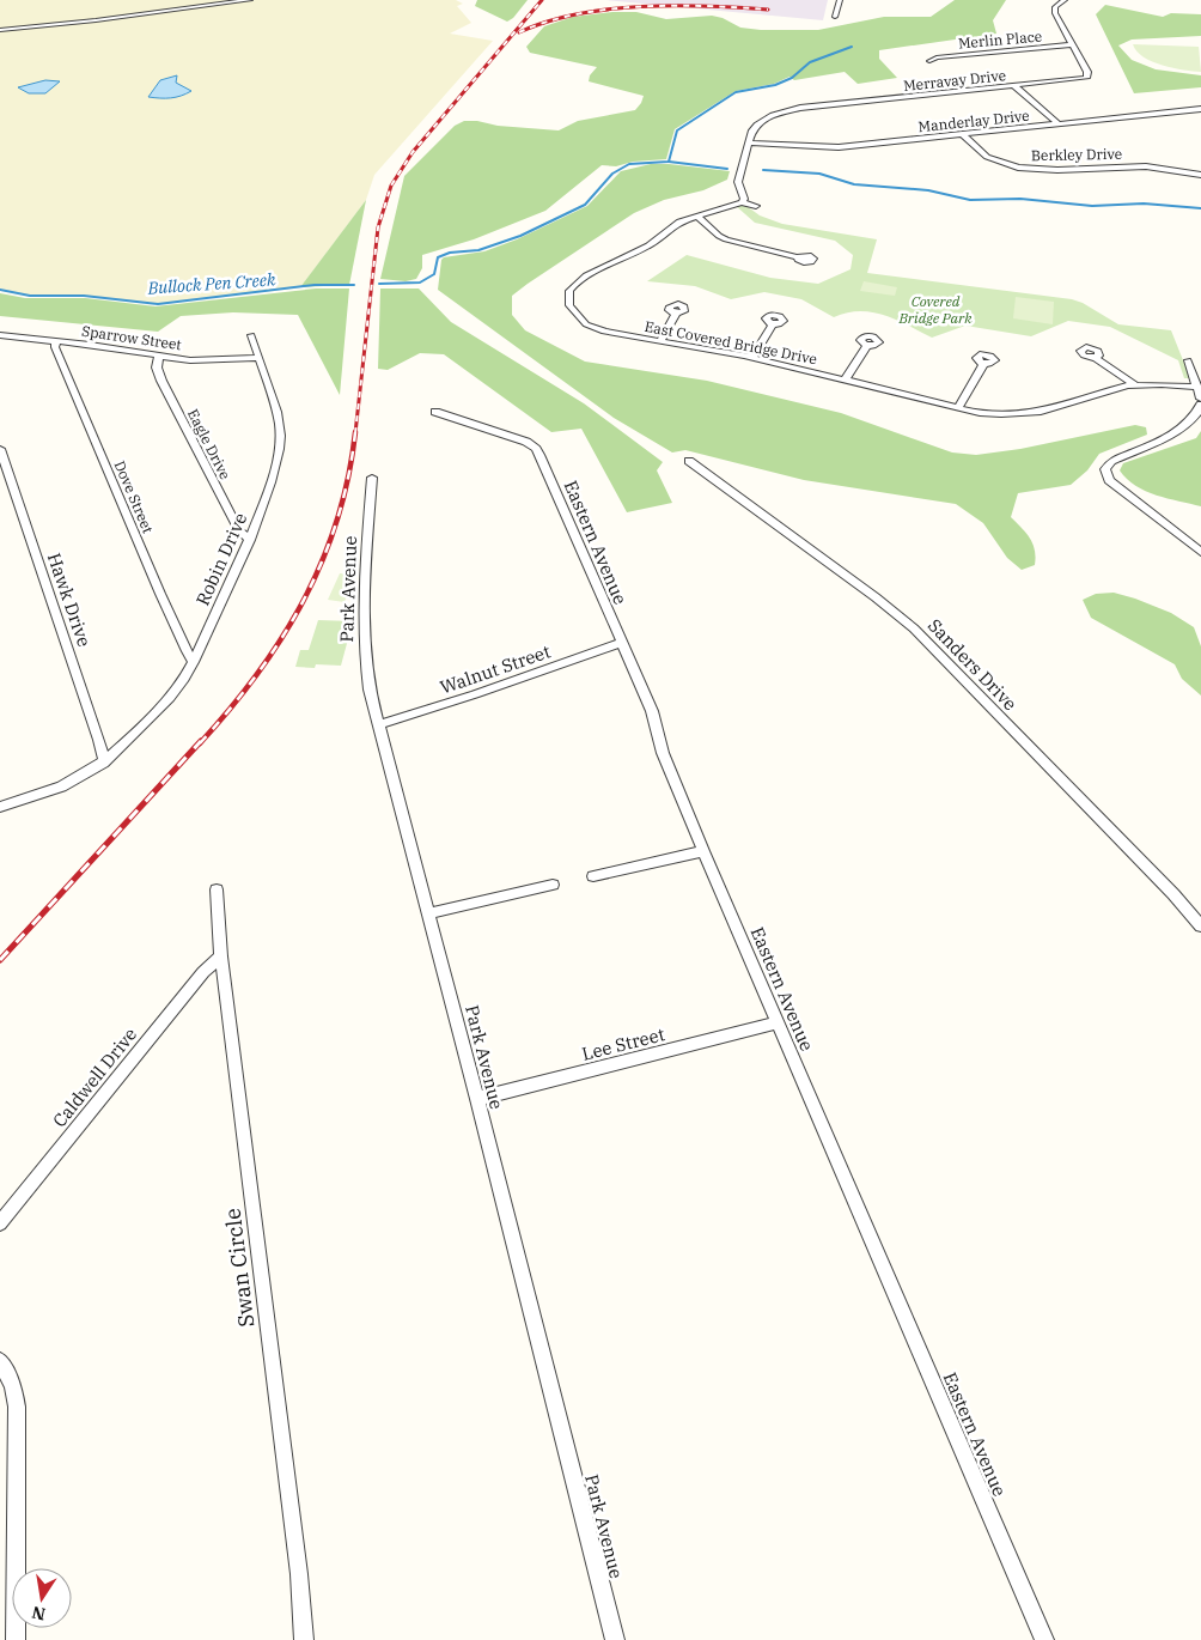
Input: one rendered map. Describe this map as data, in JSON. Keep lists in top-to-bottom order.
{
  "streets": {
    "street": [
      "Merlin Place",
      "Merravay Drive",
      "Manderlay Drive",
      "Berkley Drive",
      "Sparrow Street",
      "East Covered Bridge Drive",
      "Eagle Drive",
      "Dove Street",
      "Eastern Avenue",
      "Robin Drive",
      "Park Avenue",
      "Hawk Drive",
      "Sanders Drive",
      "Walnut Street",
      "Lee Street",
      "Caldwell Drive",
      "Swan Circle"
    ]
  },
  "crossings": [
    ["Merlin Place", "Merravay Drive"],
    ["Merravay Drive", "Manderlay Drive"],
    ["Manderlay Drive", "Berkley Drive"],
    ["Sparrow Street", "Eagle Drive"],
    ["Sparrow Street", "Dove Street"],
    ["Sparrow Street", "Robin Drive"],
    ["Eagle Drive", "Robin Drive"],
    ["Dove Street", "Robin Drive"],
    ["Eastern Avenue", "Walnut Street"],
    ["Eastern Avenue", "Lee Street"],
    ["Robin Drive", "Hawk Drive"],
    ["Park Avenue", "Walnut Street"],
    ["Park Avenue", "Lee Street"],
    ["Caldwell Drive", "Swan Circle"]
  ],
  "water": ["Bullock Pen Creek"],
  "parks": ["Covered Bridge Park"],
  "north": "bottom"
}
